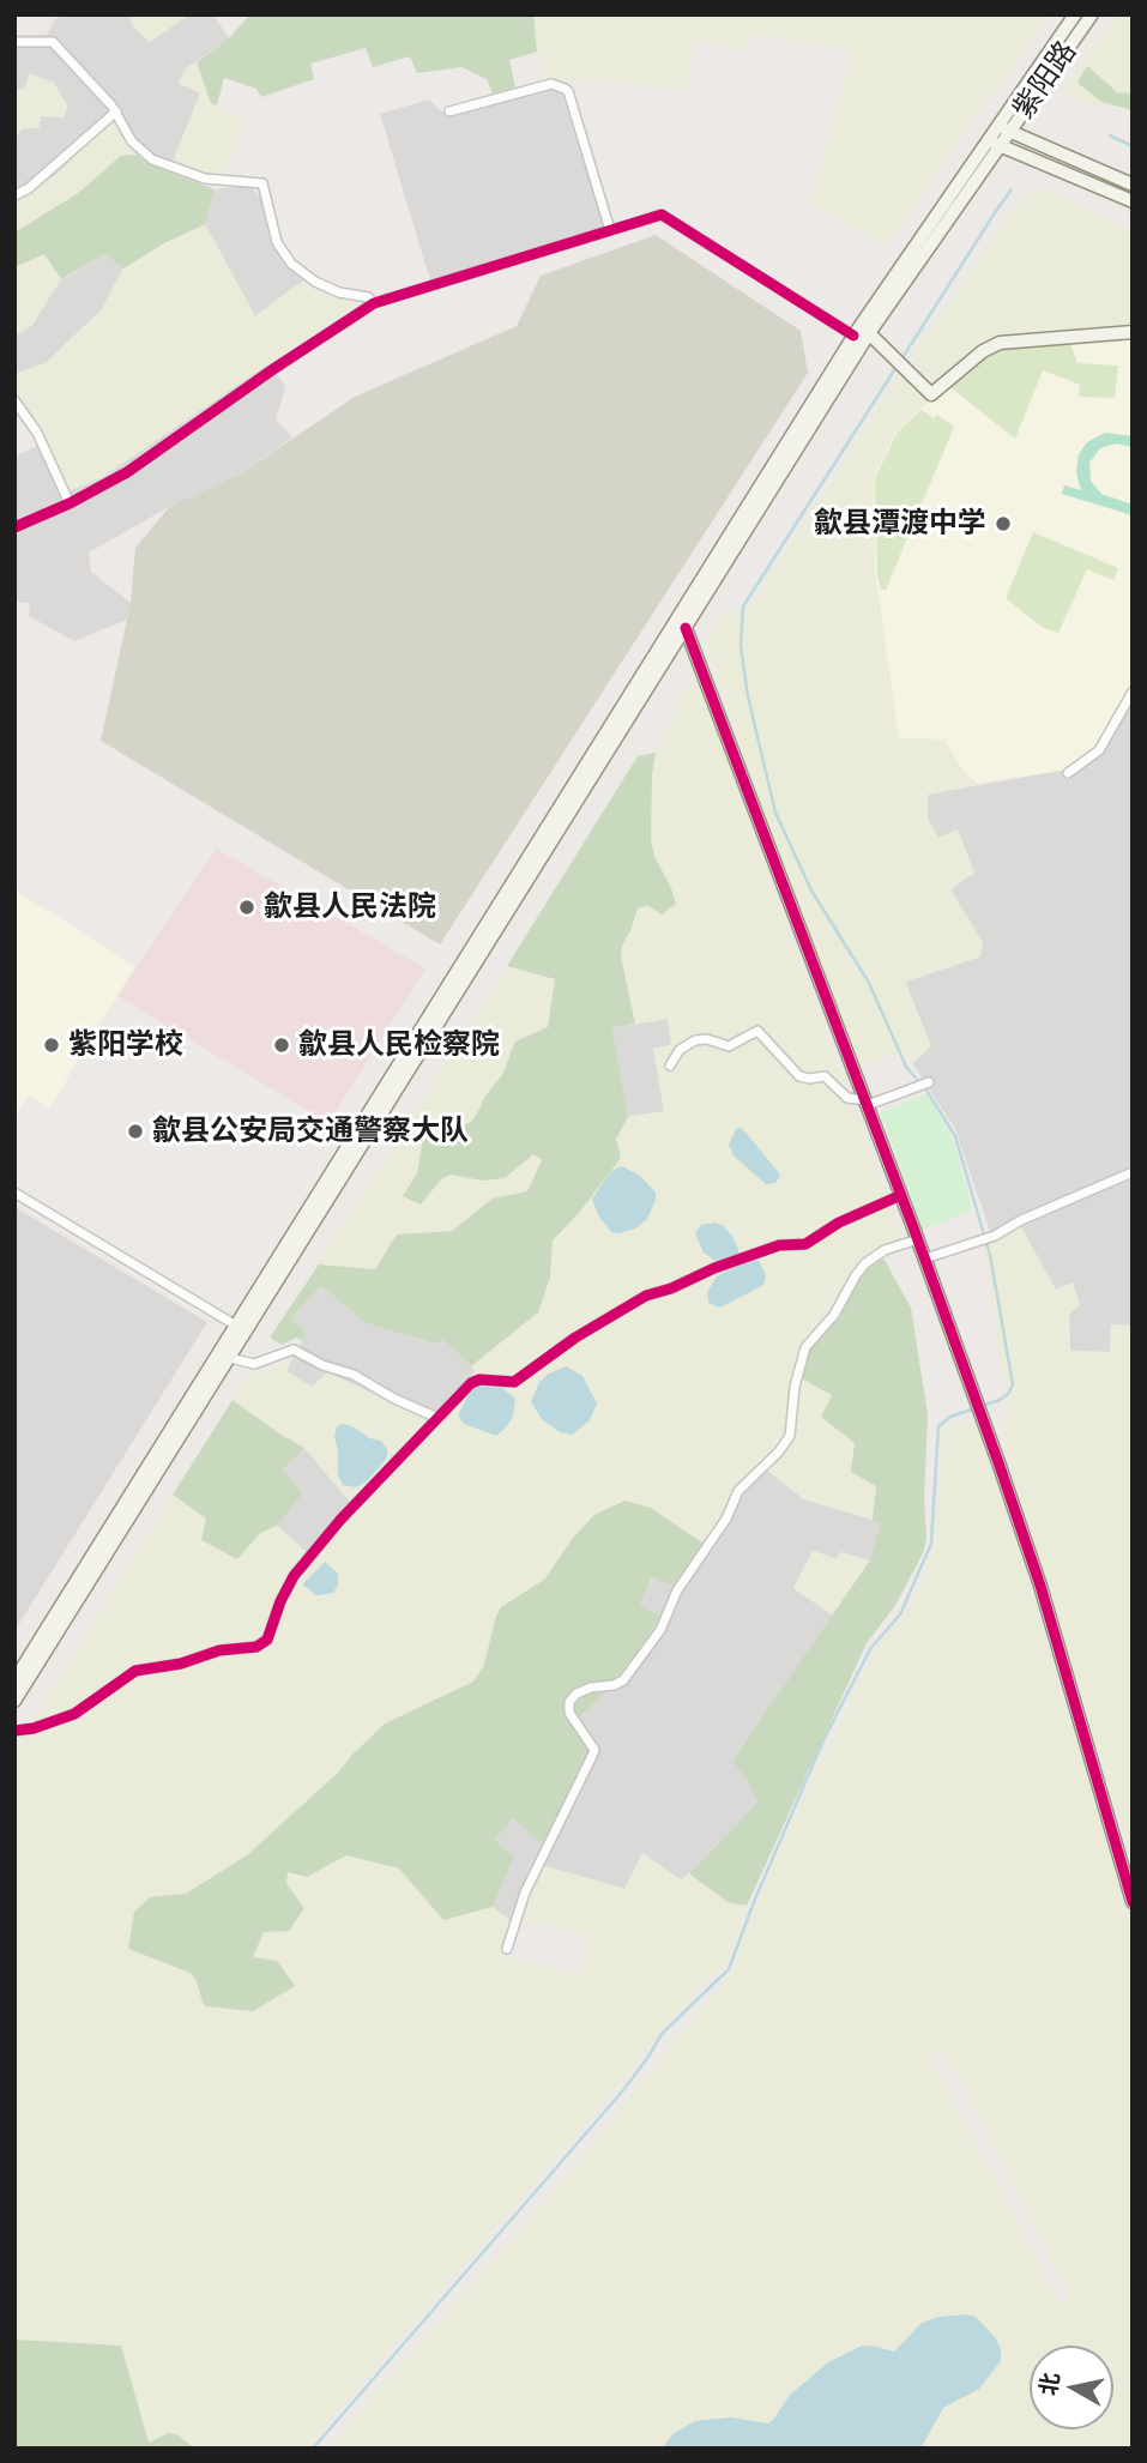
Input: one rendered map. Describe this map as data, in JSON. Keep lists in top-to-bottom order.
{
  "streets": {
    "main road": ["紫阳路"]
  },
  "places": [
    "歙县潭渡中学",
    "歙县人民法院",
    "紫阳学校",
    "歙县人民检察院",
    "歙县公安局交通警察大队"
  ],
  "north": "left"
}
